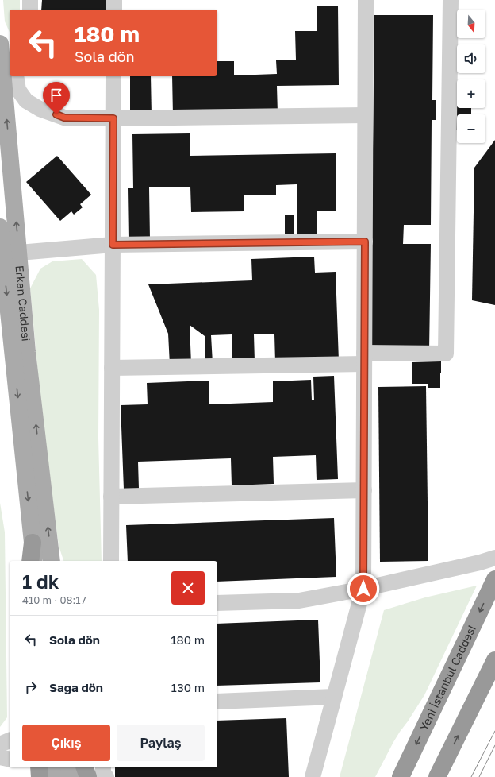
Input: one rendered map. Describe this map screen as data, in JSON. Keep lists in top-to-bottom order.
{
  "streets": {
    "highway": ["Yeni İstanbul Caddesi"],
    "main road": ["Erkan Caddesi"]
  },
  "north": "bottom",
  "page": {
    "map_buttons": ["+", "−"],
    "turn": ["180 m", "Sola dön"],
    "heading": ["1 dk", "410 m · 08:17"],
    "list": [
      {
        "name": "Sola dön",
        "value": "180 m"
      },
      {
        "name": "Sağa dön",
        "value": "130 m"
      }
    ],
    "buttons": ["Çıkış", "Paylaş"]
  }
}
